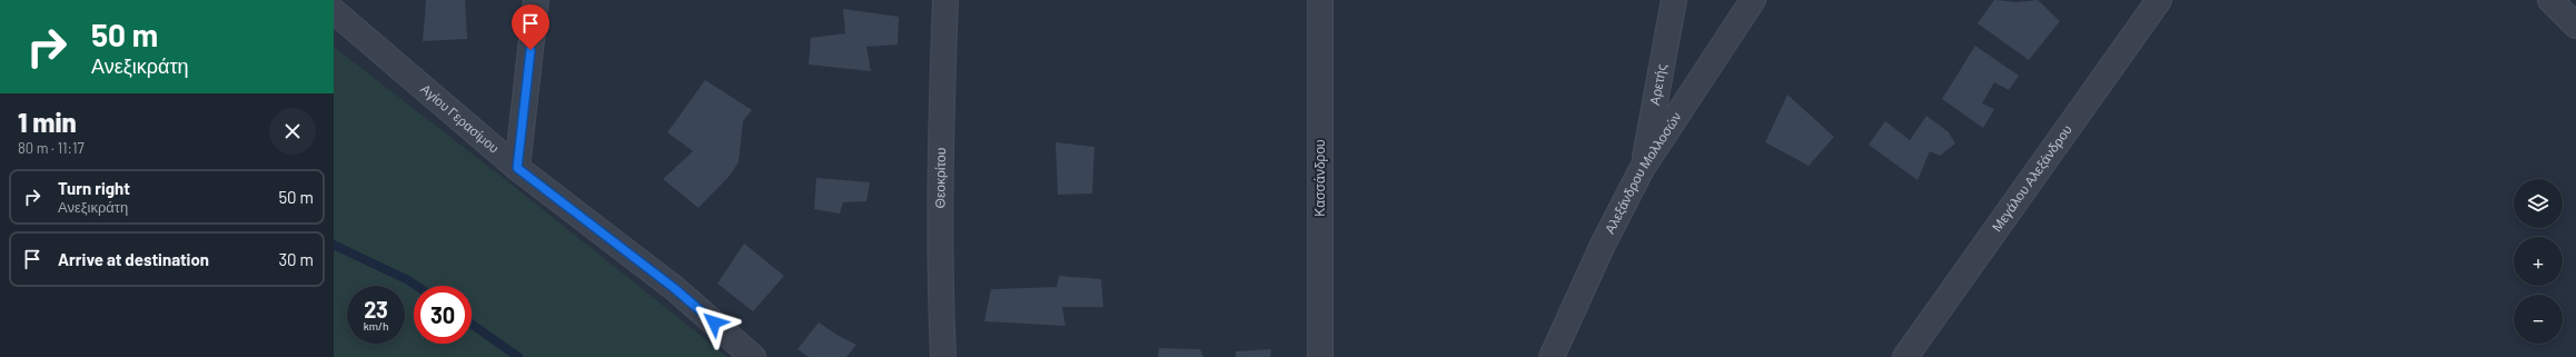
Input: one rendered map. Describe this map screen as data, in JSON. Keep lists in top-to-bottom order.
{
  "streets": {
    "street": [
      "Αρετής",
      "Αγίου Γερασίμου",
      "Αλεξάνδρου Μολλοσών",
      "Θεοκρίτου",
      "Κασσάνδρου",
      "Μεγάλου Αλεξάνδρου"
    ]
  },
  "crossings": [
    ["Αρετής", "Αλεξάνδρου Μολλοσών"]
  ],
  "page": {
    "turn": ["50 m", "Ανεξικράτη"],
    "heading": ["1 min", "80 m · 11:17"],
    "list": [
      {
        "name": "Turn right",
        "note": "Ανεξικράτη",
        "value": "50 m"
      },
      {
        "name": "Arrive at destination",
        "value": "30 m"
      }
    ],
    "map_buttons": ["+", "−"],
    "speed": "23 km/h",
    "limit": "30"
  }
}
